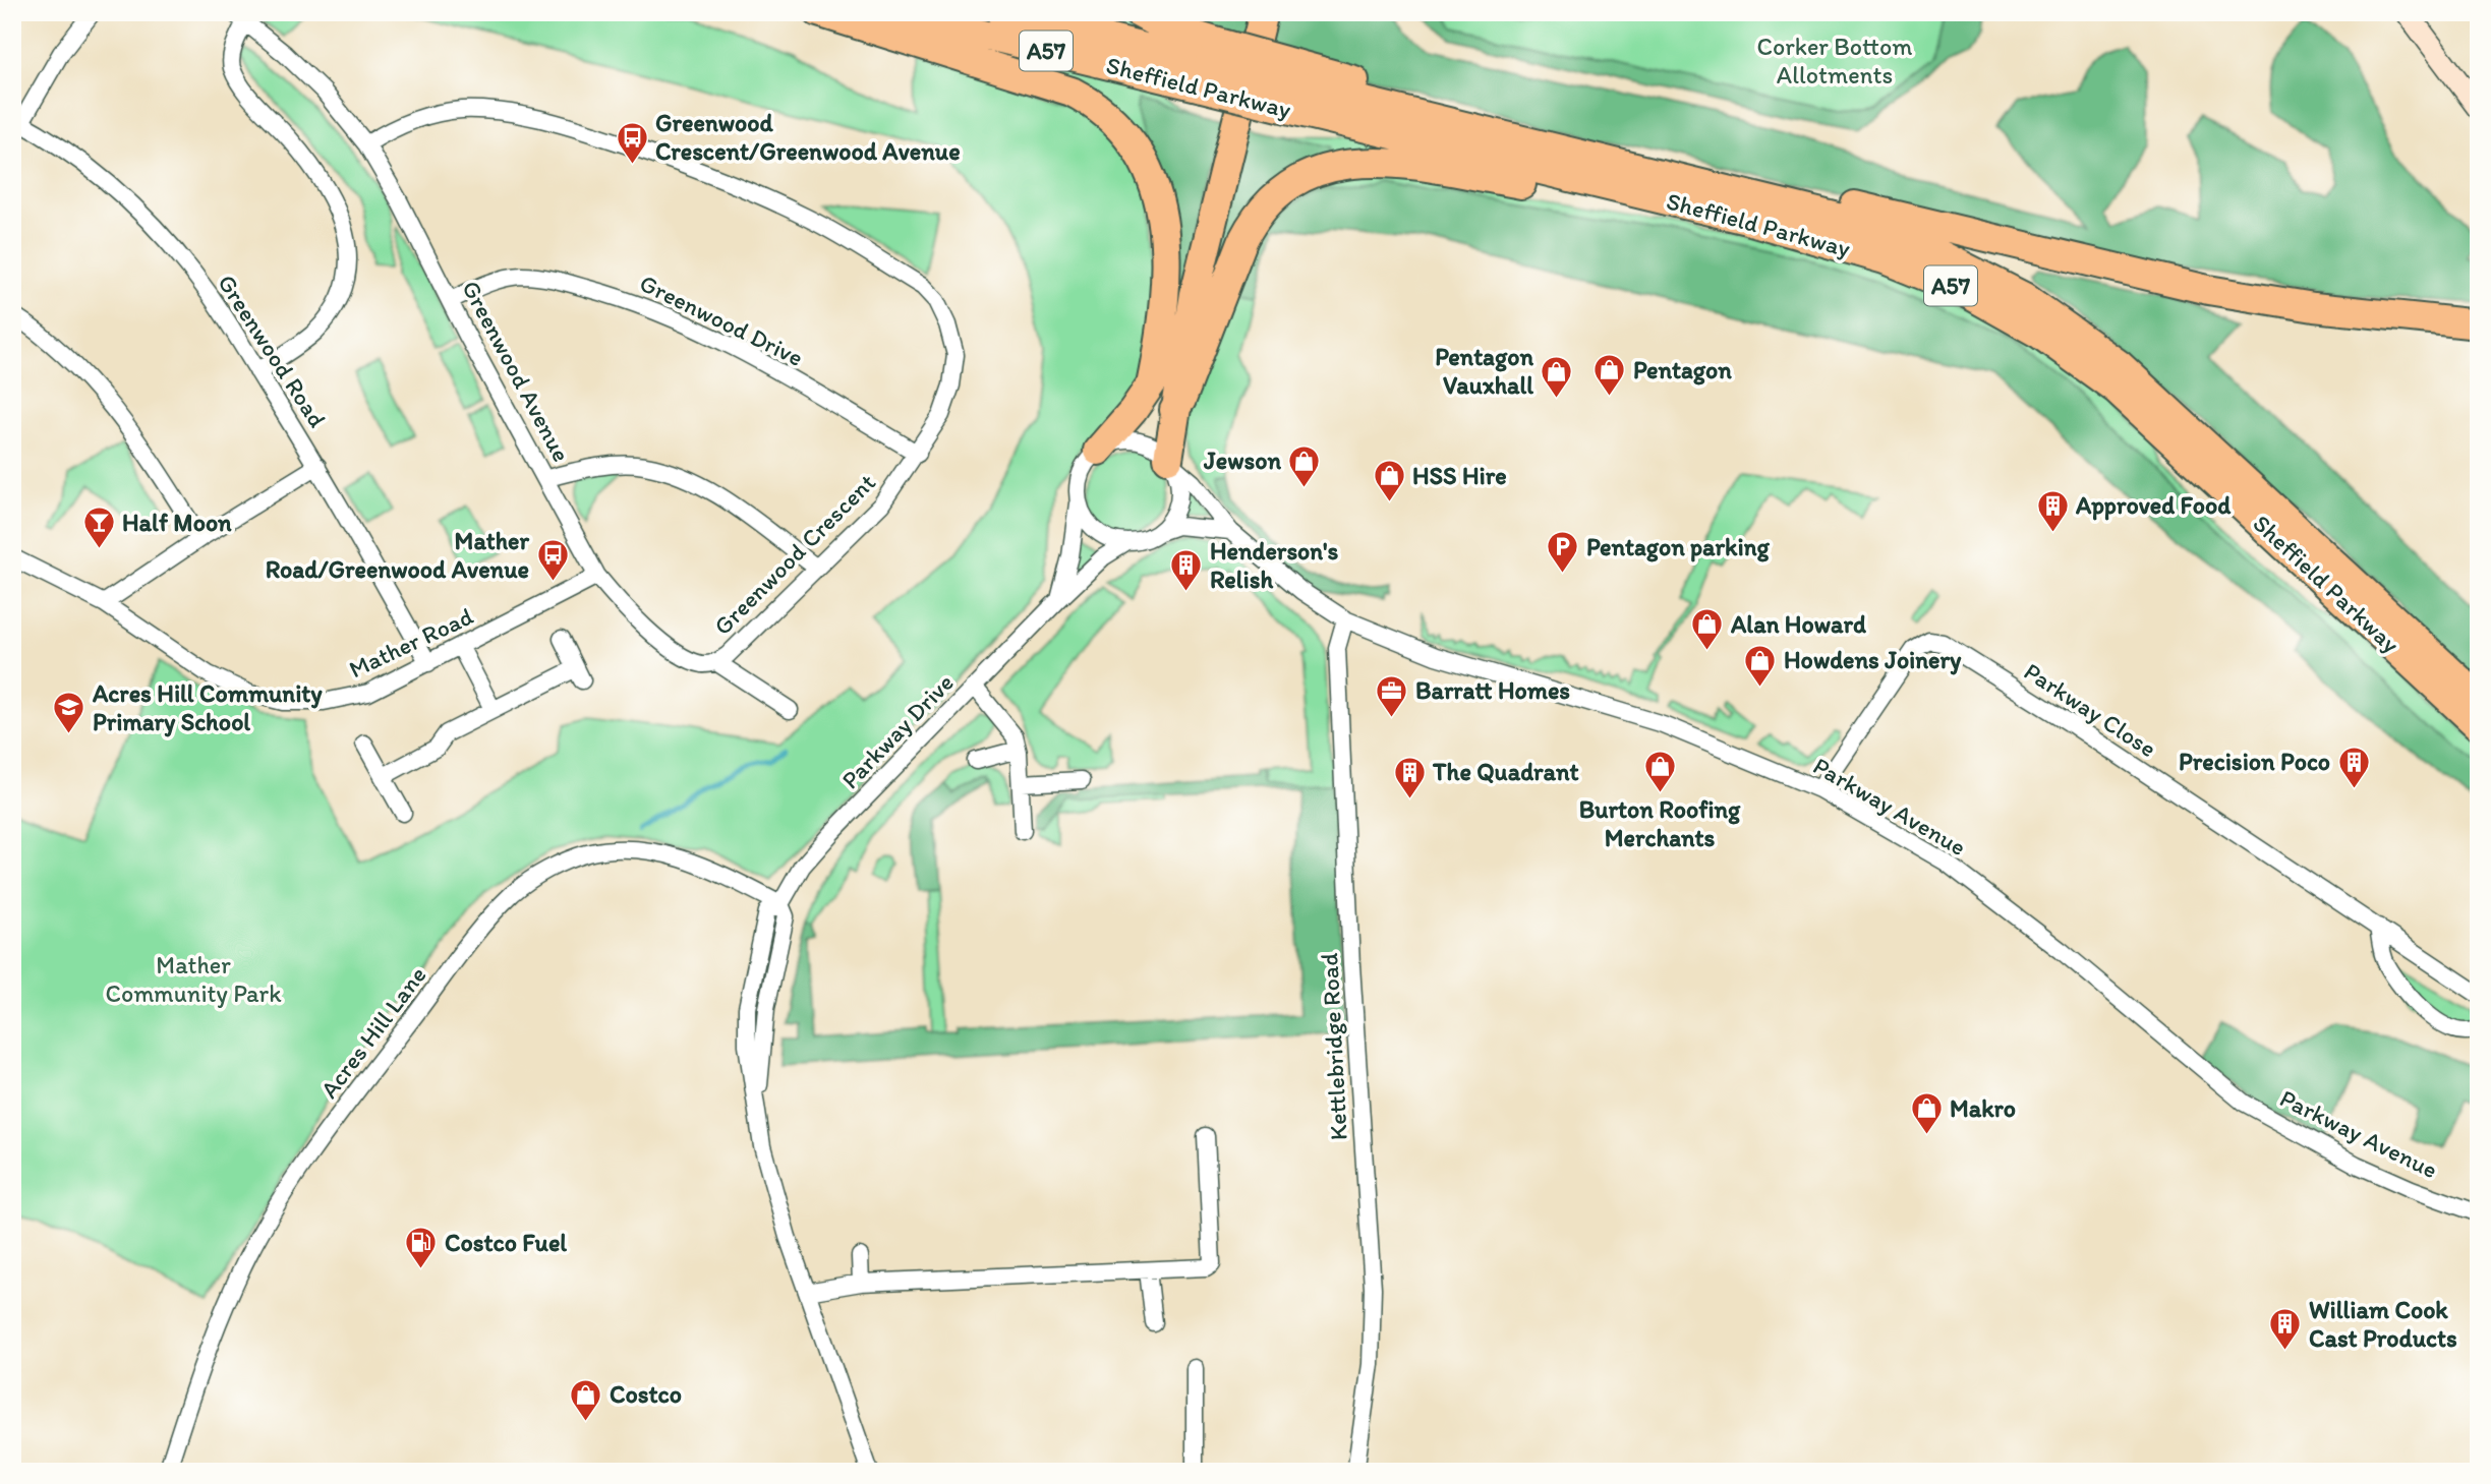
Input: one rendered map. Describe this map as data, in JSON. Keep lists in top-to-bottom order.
{
  "streets": {
    "highway": ["A57", "Sheffield Parkway"],
    "street": [
      "Greenwood Drive",
      "Greenwood Road",
      "Greenwood Avenue",
      "Greenwood Crescent",
      "Mather Road",
      "Parkway Close",
      "Parkway Drive",
      "Parkway Avenue",
      "Acres Hill Lane",
      "Kettlebridge Road"
    ]
  },
  "crossings": [
    ["A57", "Sheffield Parkway"],
    ["Greenwood Drive", "Greenwood Avenue"],
    ["Greenwood Drive", "Greenwood Crescent"],
    ["Greenwood Road", "Mather Road"],
    ["Greenwood Avenue", "Greenwood Crescent"],
    ["Greenwood Avenue", "Mather Road"],
    ["Parkway Close", "Parkway Avenue"],
    ["Parkway Drive", "Parkway Avenue"],
    ["Parkway Drive", "Acres Hill Lane"],
    ["Parkway Avenue", "Kettlebridge Road"]
  ],
  "parks": ["Corker Bottom Allotments", "Mather Community Park"],
  "places": {
    "bus stop": ["Greenwood Crescent/Greenwood Avenue", "Mather Road/Greenwood Avenue"],
    "shop": [
      "Pentagon",
      "Pentagon Vauxhall",
      "Jewson",
      "HSS Hire",
      "Alan Howard",
      "Howdens Joinery",
      "Burton Roofing Merchants",
      "Makro",
      "Costco"
    ],
    "building": [
      "Approved Food",
      "Henderson's Relish",
      "Precision Poco",
      "The Quadrant",
      "William Cook Cast Products"
    ],
    "bar": ["Half Moon"],
    "parking": ["Pentagon parking"],
    "office": ["Barratt Homes"],
    "school or university": ["Acres Hill Community Primary School"],
    "fuel station": ["Costco Fuel"]
  }
}
